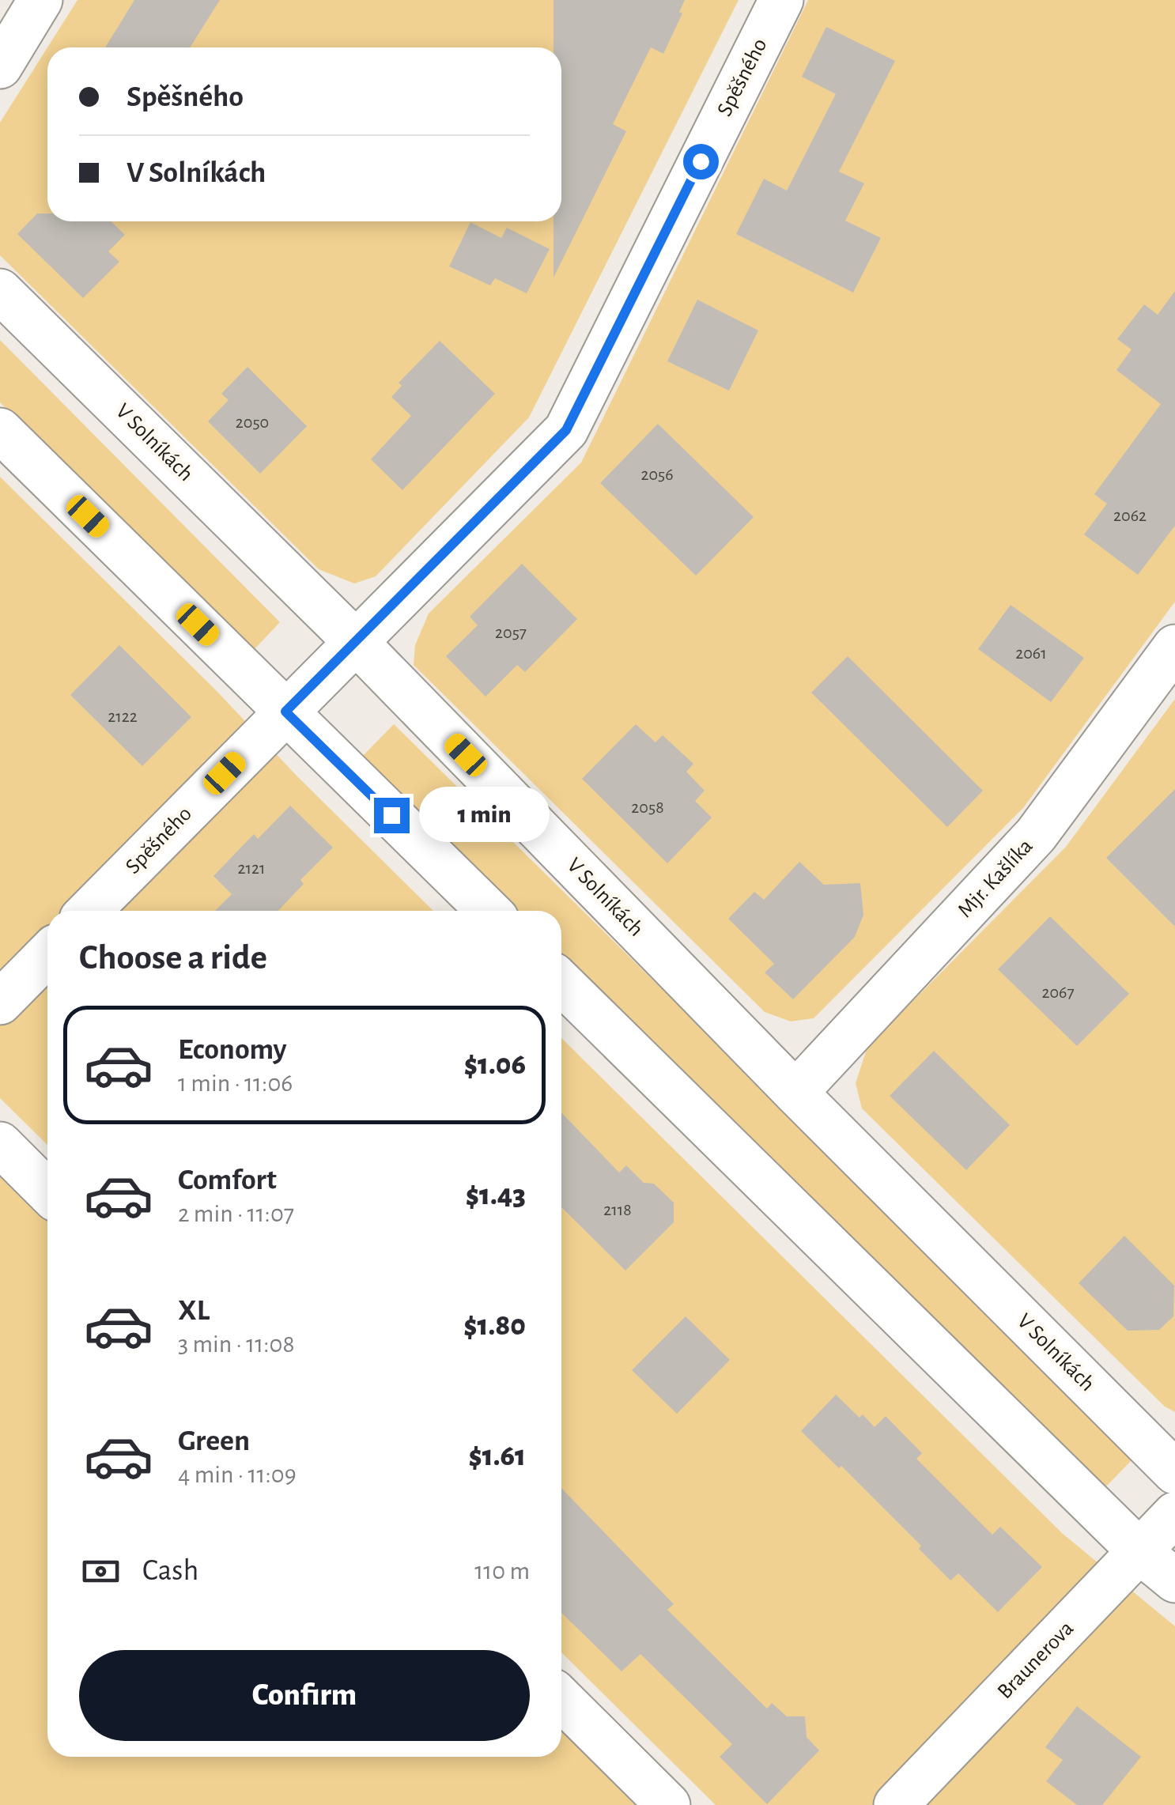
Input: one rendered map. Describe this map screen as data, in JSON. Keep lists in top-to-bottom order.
{
  "streets": {
    "street": [
      "Spěšného",
      "V Solníkách",
      "Mjr. Kašlíka",
      "Braunerova"
    ]
  },
  "crossings": [
    ["Spěšného", "V Solníkách"],
    ["V Solníkách", "Mjr. Kašlíka"]
  ],
  "house_numbers": [
    "2050",
    "2056",
    "2062",
    "2057",
    "2061",
    "2122",
    "2058",
    "2121",
    "2067",
    "2118"
  ],
  "page": {
    "banner": ["Spěšného", "V Solníkách"],
    "bubble": "1 min",
    "heading": "Choose a ride",
    "list": [
      {
        "name": "Economy",
        "note": "1 min · 11:06",
        "value": "$1.06"
      },
      {
        "name": "Comfort",
        "note": "2 min · 11:07",
        "value": "$1.43"
      },
      {
        "name": "XL",
        "note": "3 min · 11:08",
        "value": "$1.80"
      },
      {
        "name": "Green",
        "note": "4 min · 11:09",
        "value": "$1.61"
      }
    ],
    "pay": ["Cash", "110 m"],
    "buttons": "Confirm"
  }
}
